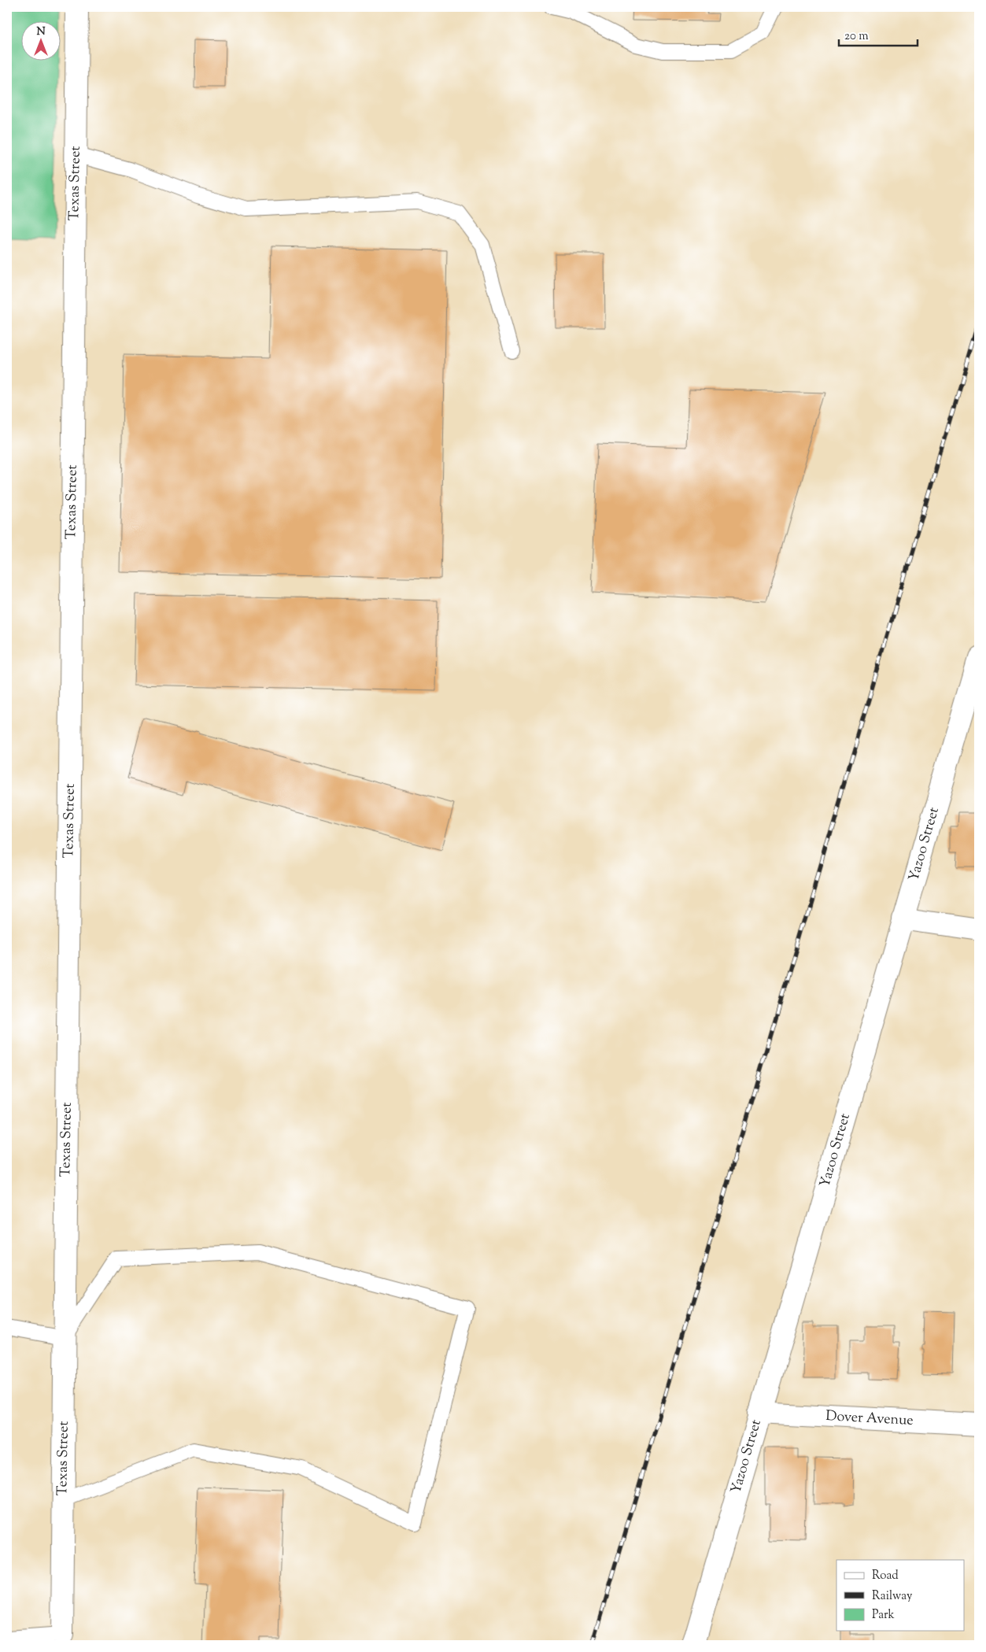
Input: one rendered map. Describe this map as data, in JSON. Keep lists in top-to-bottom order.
{
  "streets": {
    "street": ["Texas Street", "Yazoo Street", "Dover Avenue"]
  },
  "crossings": [
    ["Yazoo Street", "Dover Avenue"]
  ],
  "legend": ["Road", "Railway", "Park"],
  "scale_bar": "20 m",
  "north": "top"
}
